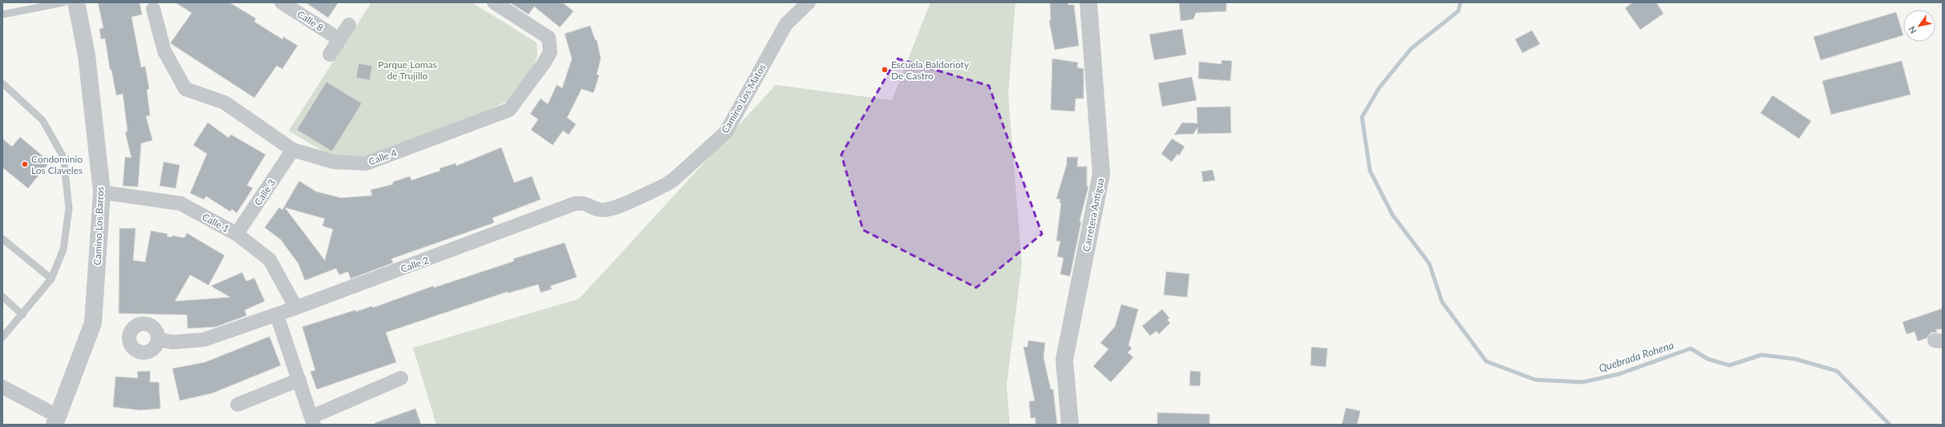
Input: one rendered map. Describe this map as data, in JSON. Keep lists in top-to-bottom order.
{
  "streets": {
    "street": [
      "Calle 8",
      "Camino Los Matos",
      "Calle 4",
      "Calle 3",
      "Carretera Antigua",
      "Calle 1",
      "Camino Los Barros",
      "Calle 2"
    ]
  },
  "crossings": [
    ["Camino Los Matos", "Calle 2"],
    ["Calle 4", "Calle 3"],
    ["Calle 3", "Calle 1"],
    ["Calle 1", "Camino Los Barros"],
    ["Calle 1", "Calle 2"]
  ],
  "water": ["Quebrada Rohena"],
  "parks": ["Parque Lomas de Trujillo"],
  "places": ["Escuela Baldorioty De Castro", "Condominio Los Claveles"],
  "north": "bottom left"
}
